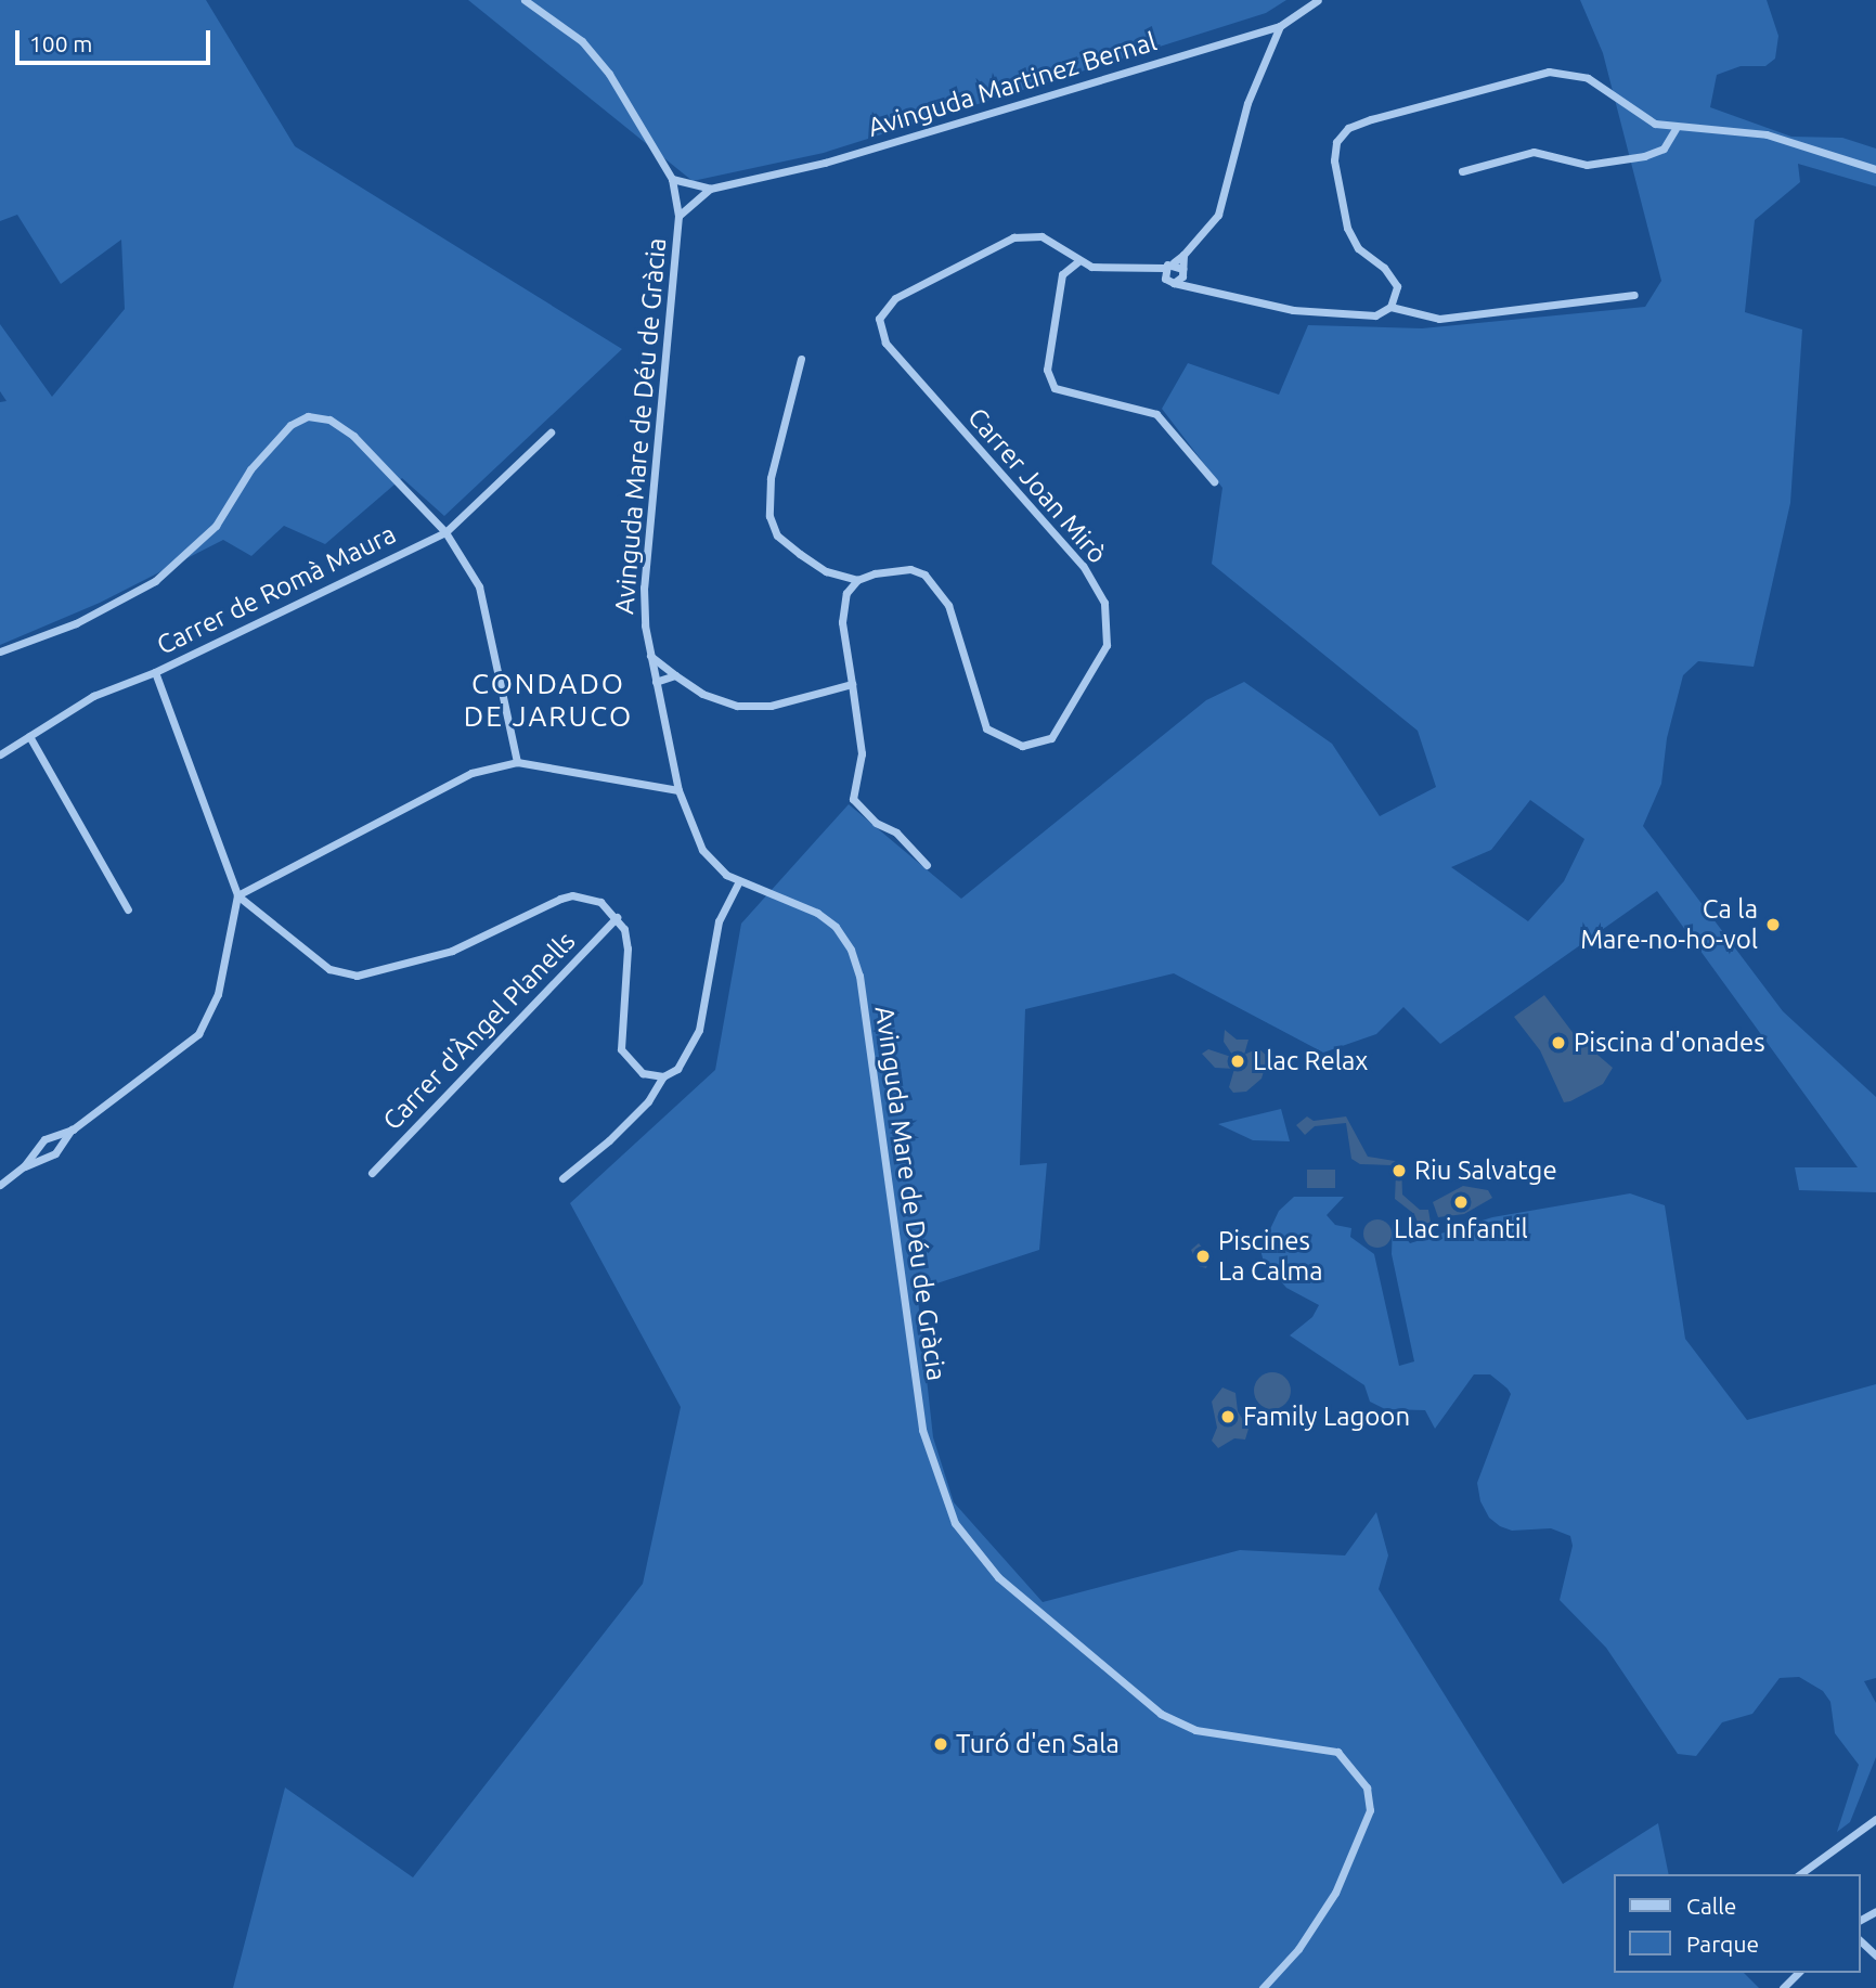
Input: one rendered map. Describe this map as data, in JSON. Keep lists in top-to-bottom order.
{
  "streets": {
    "street": [
      "Avinguda Martinez Bernal",
      "Avinguda Mare de Déu de Gràcia",
      "Carrer Joan Mirò",
      "Carrer de Romà Maura",
      "Carrer d'Àngel Planells"
    ]
  },
  "crossings": [
    ["Avinguda Martinez Bernal", "Avinguda Mare de Déu de Gràcia"]
  ],
  "districts": ["CONDADO DE JARUCO"],
  "places": [
    "Ca la Mare-no-ho-vol",
    "Piscina d'onades",
    "Llac Relax",
    "Riu Salvatge",
    "Llac infantil",
    "Piscines La Calma",
    "Family Lagoon",
    "Turó d'en Sala"
  ],
  "legend": ["Calle", "Parque"],
  "scale_bar": "100 m"
}
